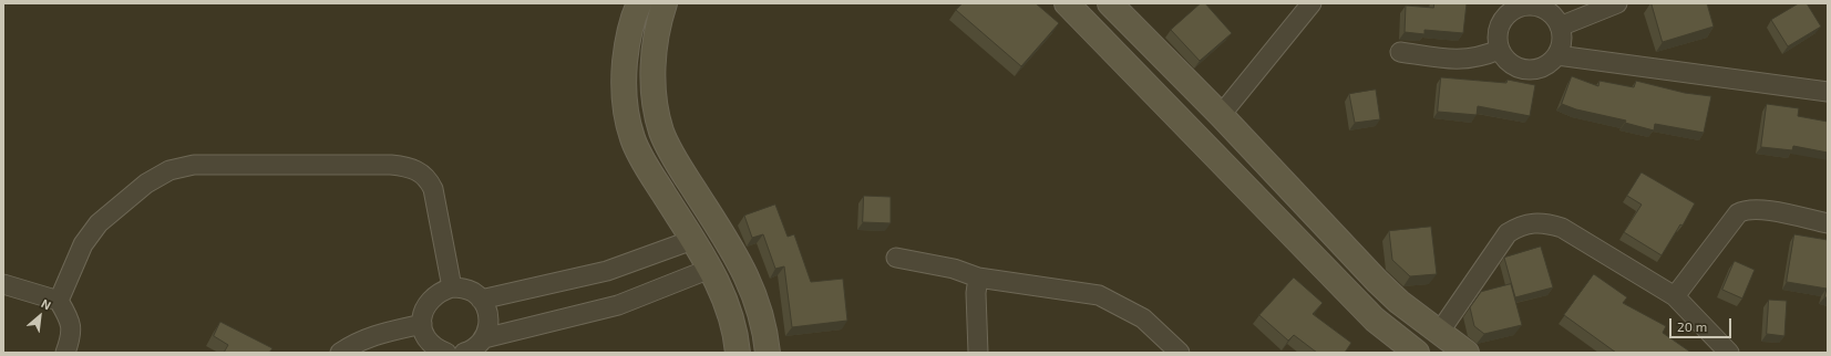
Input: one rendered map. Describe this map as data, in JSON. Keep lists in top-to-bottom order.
{
  "scale_bar": "20 m",
  "north": "top right"
}
